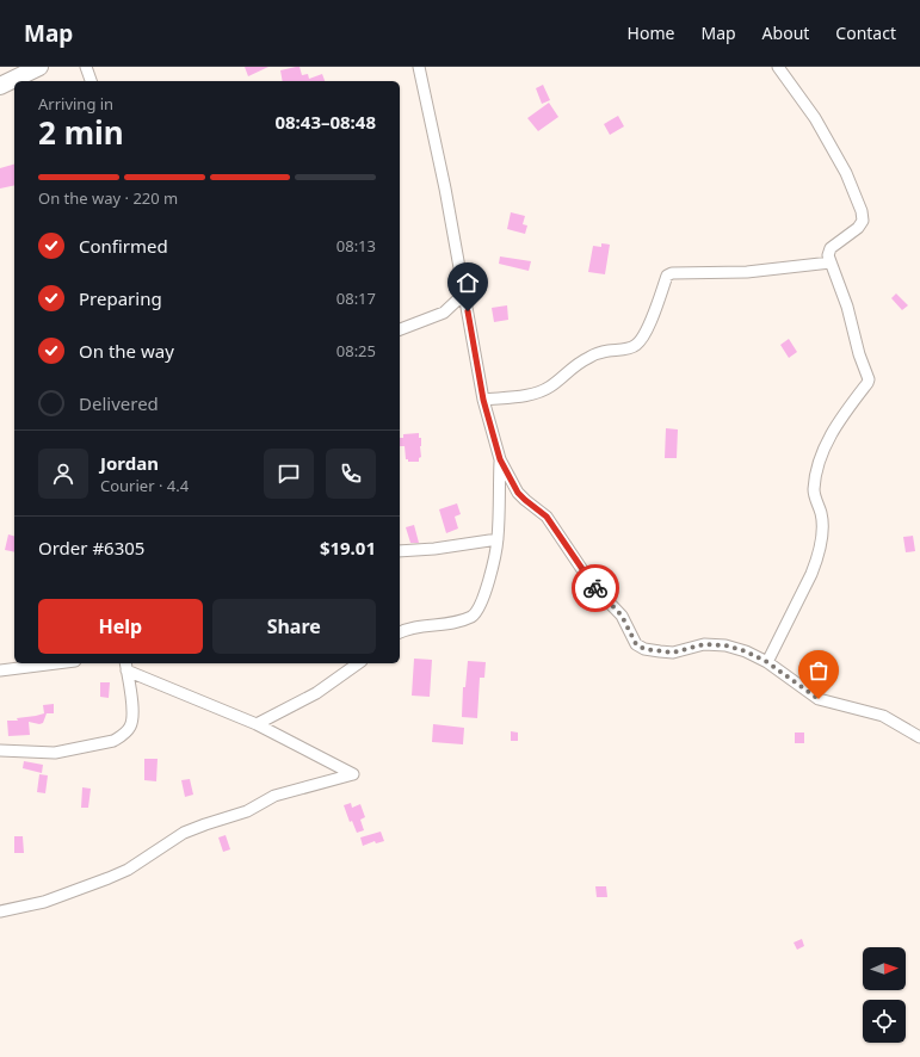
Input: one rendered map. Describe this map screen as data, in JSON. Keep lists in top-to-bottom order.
{
  "north": "right",
  "page": {
    "header": "Map",
    "nav": [
      "Home",
      "Map",
      "About",
      "Contact"
    ],
    "heading": ["2 min", "Arriving in", "08:43–08:48"],
    "panel": [
      "Jordan",
      "Courier · 4.4",
      "Order #6305",
      "$19.01"
    ],
    "bar": "On the way · 220 m",
    "list": [
      ["Confirmed", "08:13"],
      ["Preparing", "08:17"],
      ["On the way", "08:25"],
      "Delivered"
    ],
    "buttons": ["Help", "Share"]
  }
}
